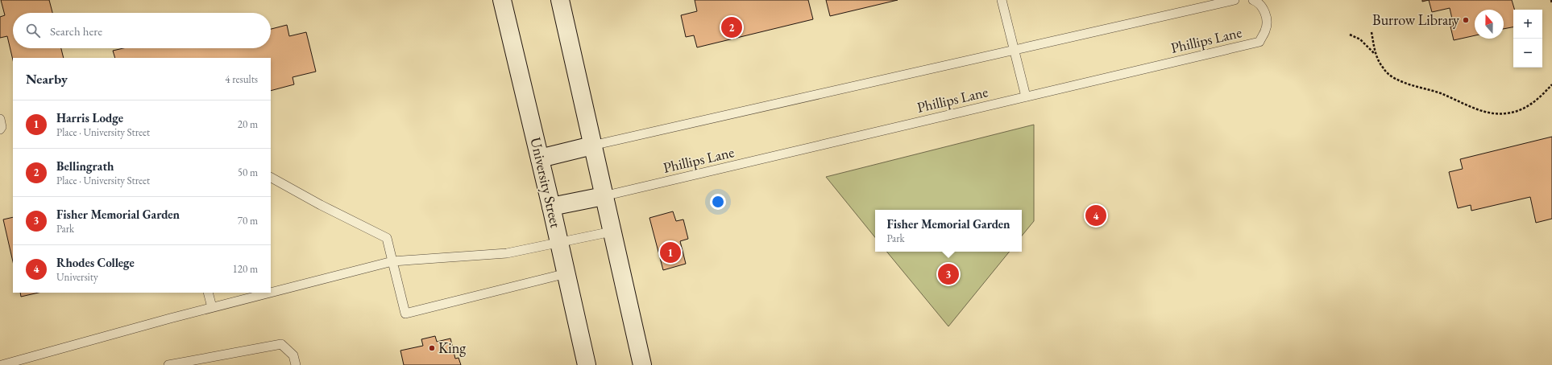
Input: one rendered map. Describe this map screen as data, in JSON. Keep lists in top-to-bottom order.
{
  "streets": {
    "main road": ["University Street"],
    "lane": ["Phillips Lane"]
  },
  "places": ["Burrow Library", "King"],
  "north": "top",
  "page": {
    "map_buttons": ["+", "−"],
    "search": "Search here",
    "pins": [
      "2",
      "4",
      "1",
      "3"
    ],
    "heading": ["Nearby", "4 results"],
    "list": [
      {
        "mark": "1",
        "name": "Harris Lodge",
        "note": "Place · University Street",
        "value": "20 m"
      },
      {
        "mark": "2",
        "name": "Bellingrath",
        "note": "Place · University Street",
        "value": "50 m"
      },
      {
        "mark": "3",
        "name": "Fisher Memorial Garden",
        "note": "Park",
        "value": "70 m"
      },
      {
        "mark": "4",
        "name": "Rhodes College",
        "note": "University",
        "value": "120 m"
      }
    ],
    "popup": ["Fisher Memorial Garden", "Park"]
  }
}
